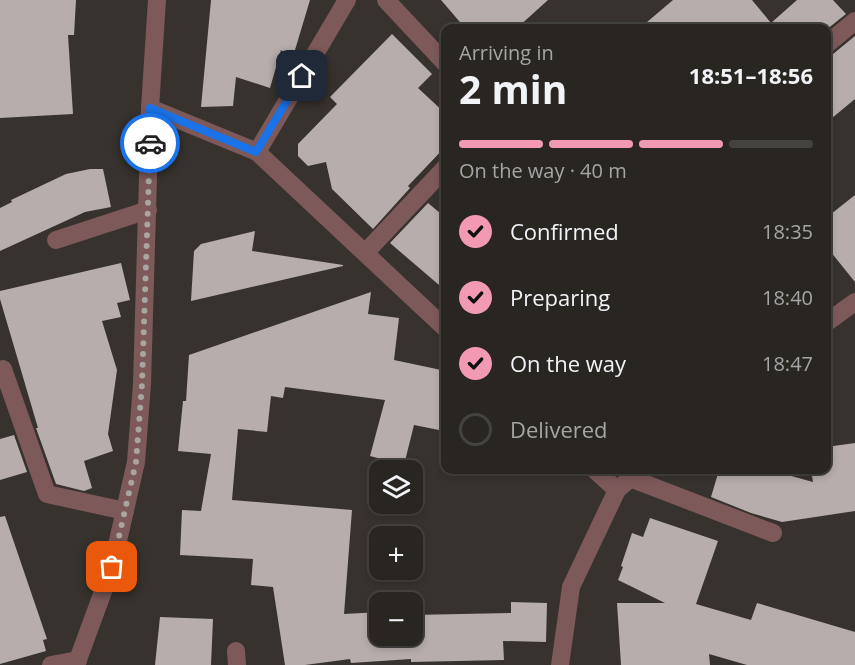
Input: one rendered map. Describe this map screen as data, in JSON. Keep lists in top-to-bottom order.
{
  "page": {
    "heading": ["2 min", "Arriving in", "18:51–18:56"],
    "bar": "On the way · 40 m",
    "list": [
      ["Confirmed", "18:35"],
      ["Preparing", "18:40"],
      ["On the way", "18:47"],
      "Delivered"
    ],
    "map_buttons": ["+", "−"]
  }
}
